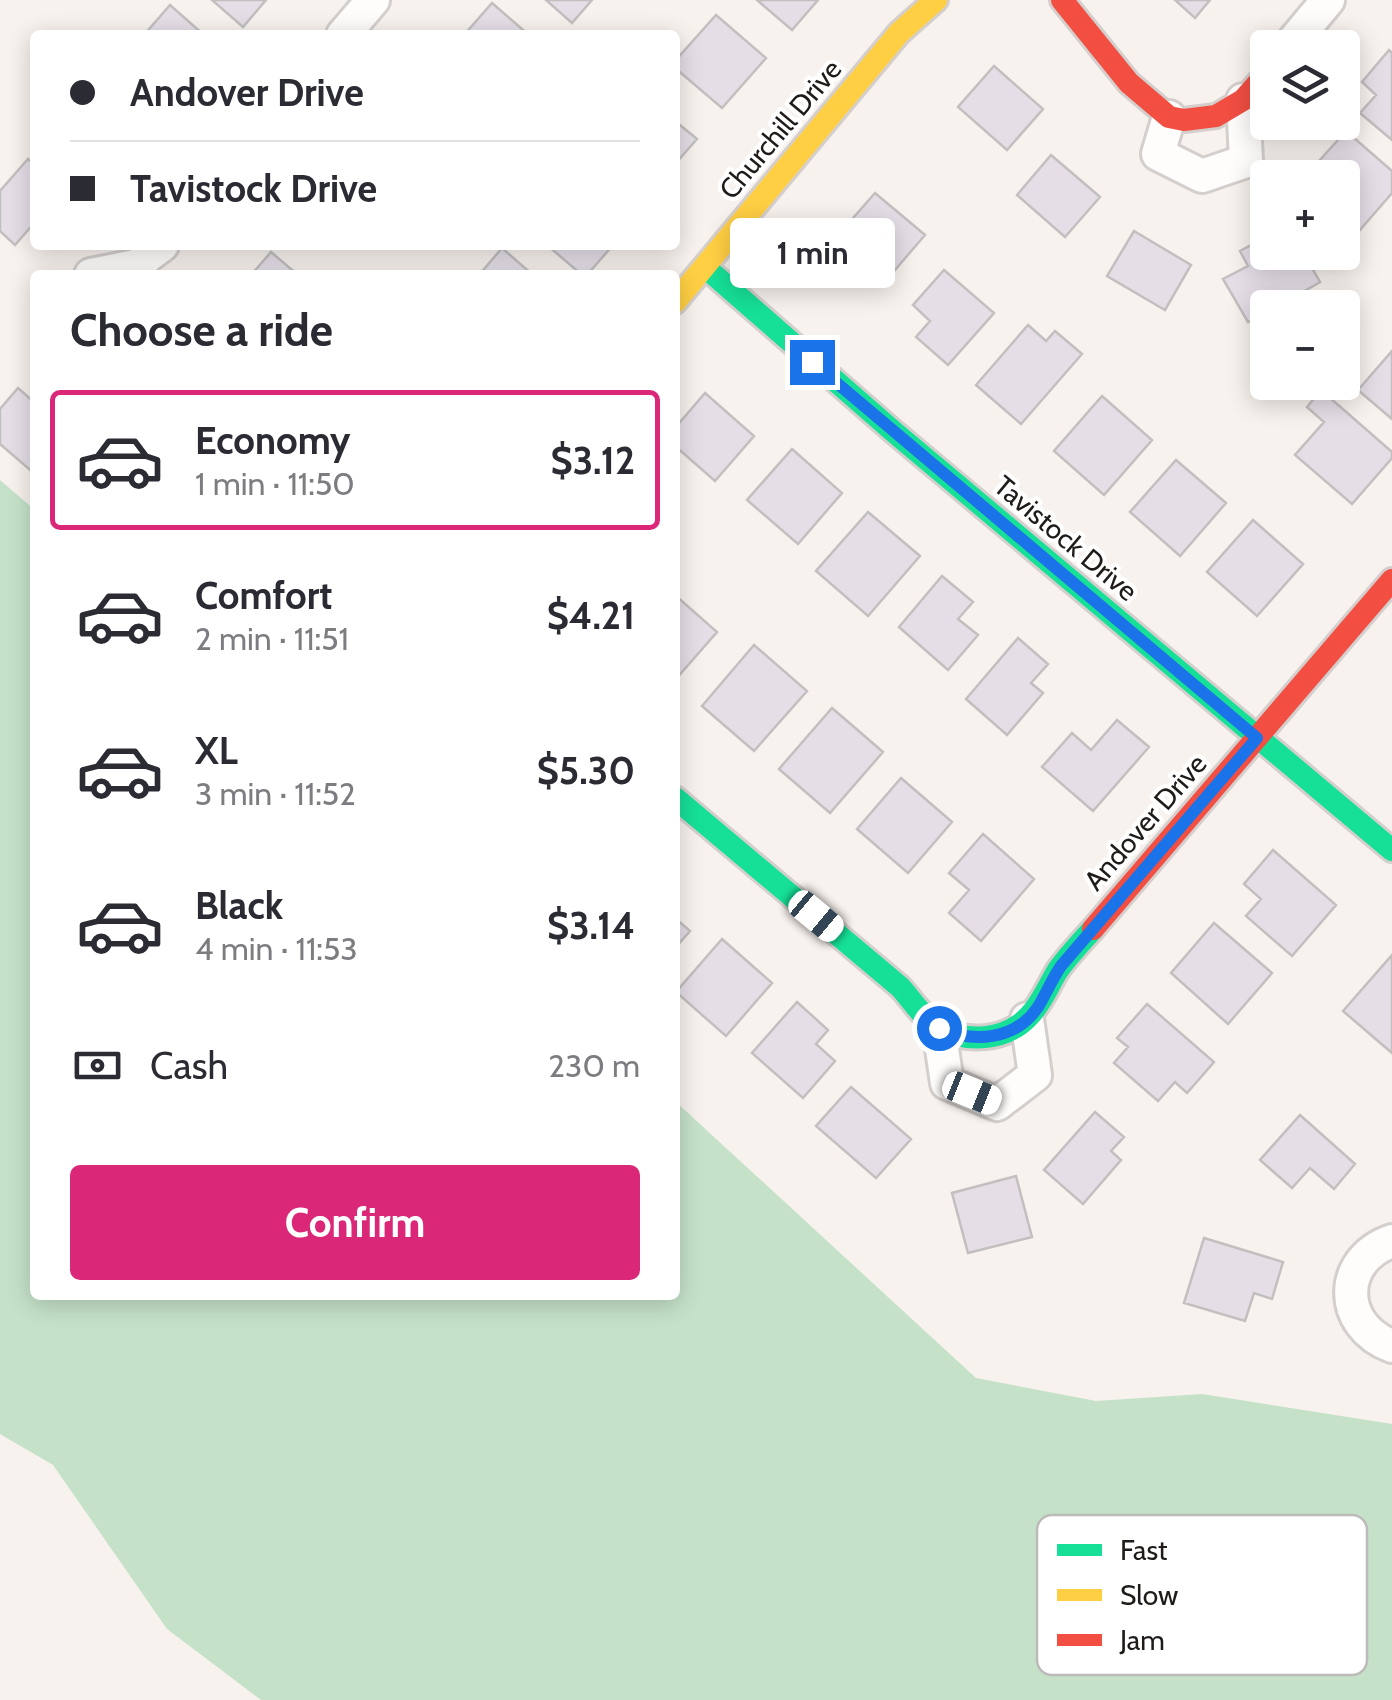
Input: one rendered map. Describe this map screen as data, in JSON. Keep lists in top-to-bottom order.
{
  "streets": {
    "street": ["Churchill Drive", "Tavistock Drive", "Andover Drive"]
  },
  "crossings": [
    ["Churchill Drive", "Tavistock Drive"],
    ["Tavistock Drive", "Andover Drive"]
  ],
  "legend": ["Fast", "Slow", "Jam"],
  "page": {
    "map_buttons": ["+", "−"],
    "banner": ["Andover Drive", "Tavistock Drive"],
    "bubble": "1 min",
    "heading": "Choose a ride",
    "list": [
      {
        "name": "Economy",
        "note": "1 min · 11:50",
        "value": "$3.12"
      },
      {
        "name": "Comfort",
        "note": "2 min · 11:51",
        "value": "$4.21"
      },
      {
        "name": "XL",
        "note": "3 min · 11:52",
        "value": "$5.30"
      },
      {
        "name": "Black",
        "note": "4 min · 11:53",
        "value": "$3.14"
      }
    ],
    "pay": ["Cash", "230 m"],
    "buttons": "Confirm"
  }
}
